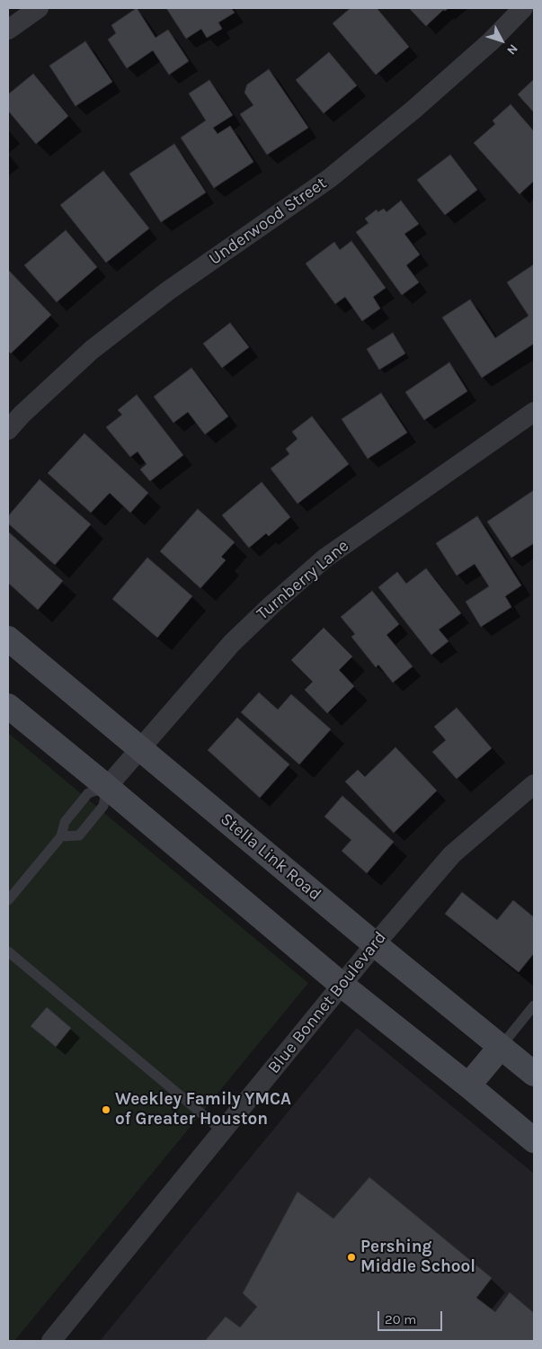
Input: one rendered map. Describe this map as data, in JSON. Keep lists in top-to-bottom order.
{
  "streets": {
    "main road": ["Stella Link Road"],
    "street": ["Underwood Street", "Turnberry Lane", "Blue Bonnet Boulevard"]
  },
  "crossings": [
    ["Turnberry Lane", "Stella Link Road"],
    ["Stella Link Road", "Blue Bonnet Boulevard"]
  ],
  "places": ["Weekley Family YMCA of Greater Houston", "Pershing Middle School"],
  "scale_bar": "20 m",
  "north": "bottom right"
}
